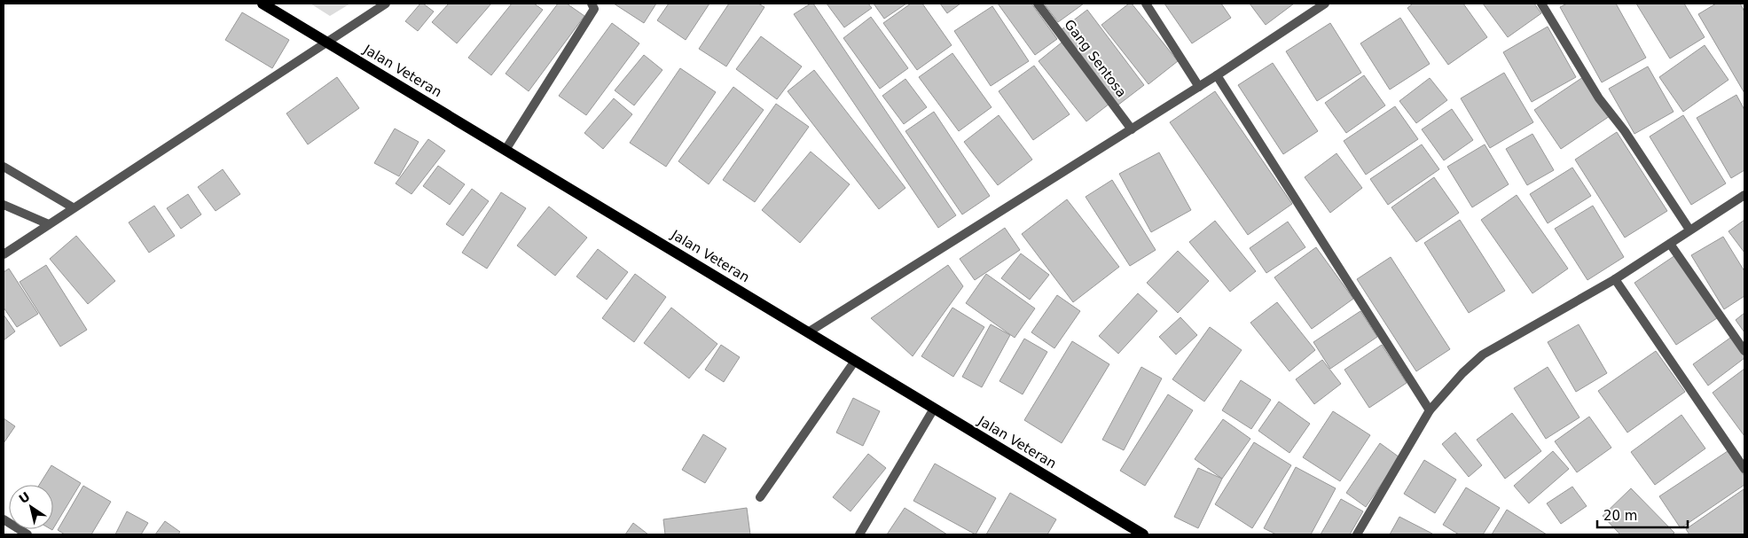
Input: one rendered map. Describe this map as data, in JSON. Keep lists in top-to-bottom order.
{
  "streets": {
    "main road": ["Jalan Veteran"],
    "street": ["Gang Sentosa"]
  },
  "scale_bar": "20 m",
  "north": "top left"
}
